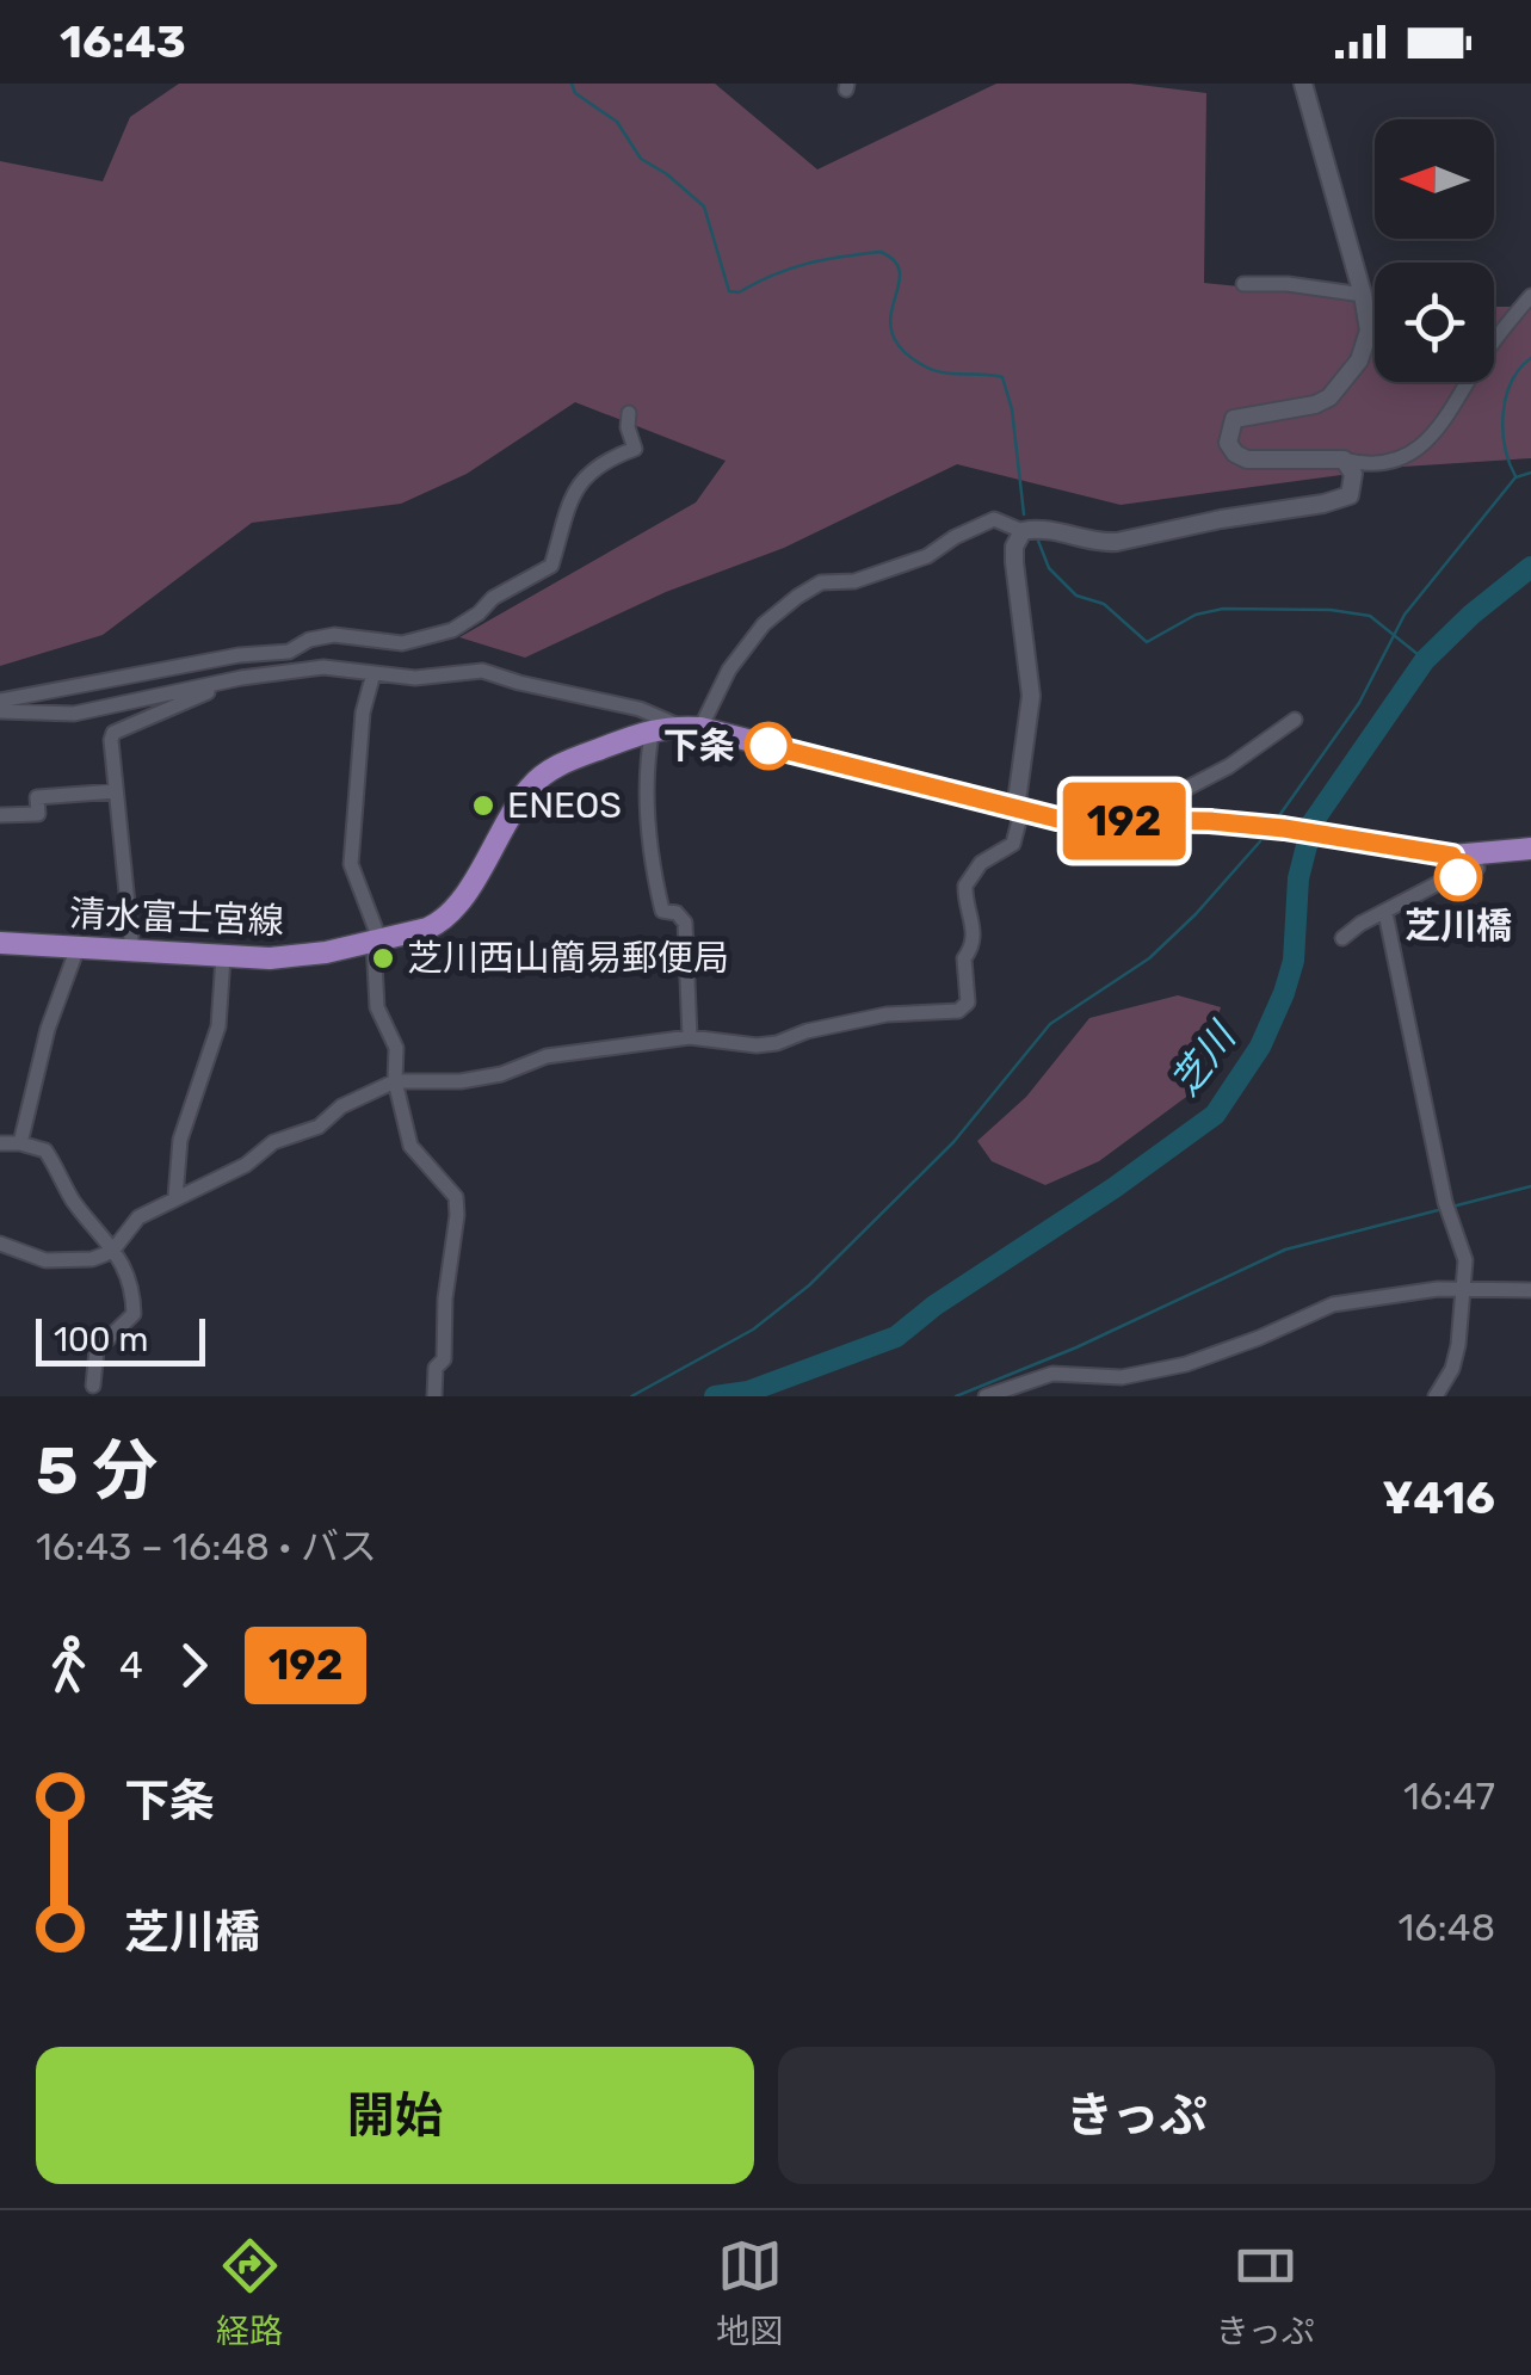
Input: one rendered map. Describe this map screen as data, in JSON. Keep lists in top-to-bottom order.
{
  "streets": {
    "main road": ["清水富士宮線"]
  },
  "water": ["芝川"],
  "places": [
    "下条",
    "ENEOS",
    "芝川橋",
    "芝川西山簡易郵便局"
  ],
  "lines": ["bus line 192"],
  "scale_bar": "100 m",
  "north": "left",
  "page": {
    "status": "16:43",
    "on_map": "192",
    "scale": "100 m",
    "heading": ["5 分", "16:43 – 16:48 · バス", "¥416"],
    "legs": ["4", "192"],
    "list": [
      {
        "name": "下条",
        "value": "16:47"
      },
      {
        "name": "芝川橋",
        "value": "16:48"
      }
    ],
    "buttons": ["開始", "きっぷ"],
    "tabs": ["経路", "地図", "きっぷ"]
  }
}
